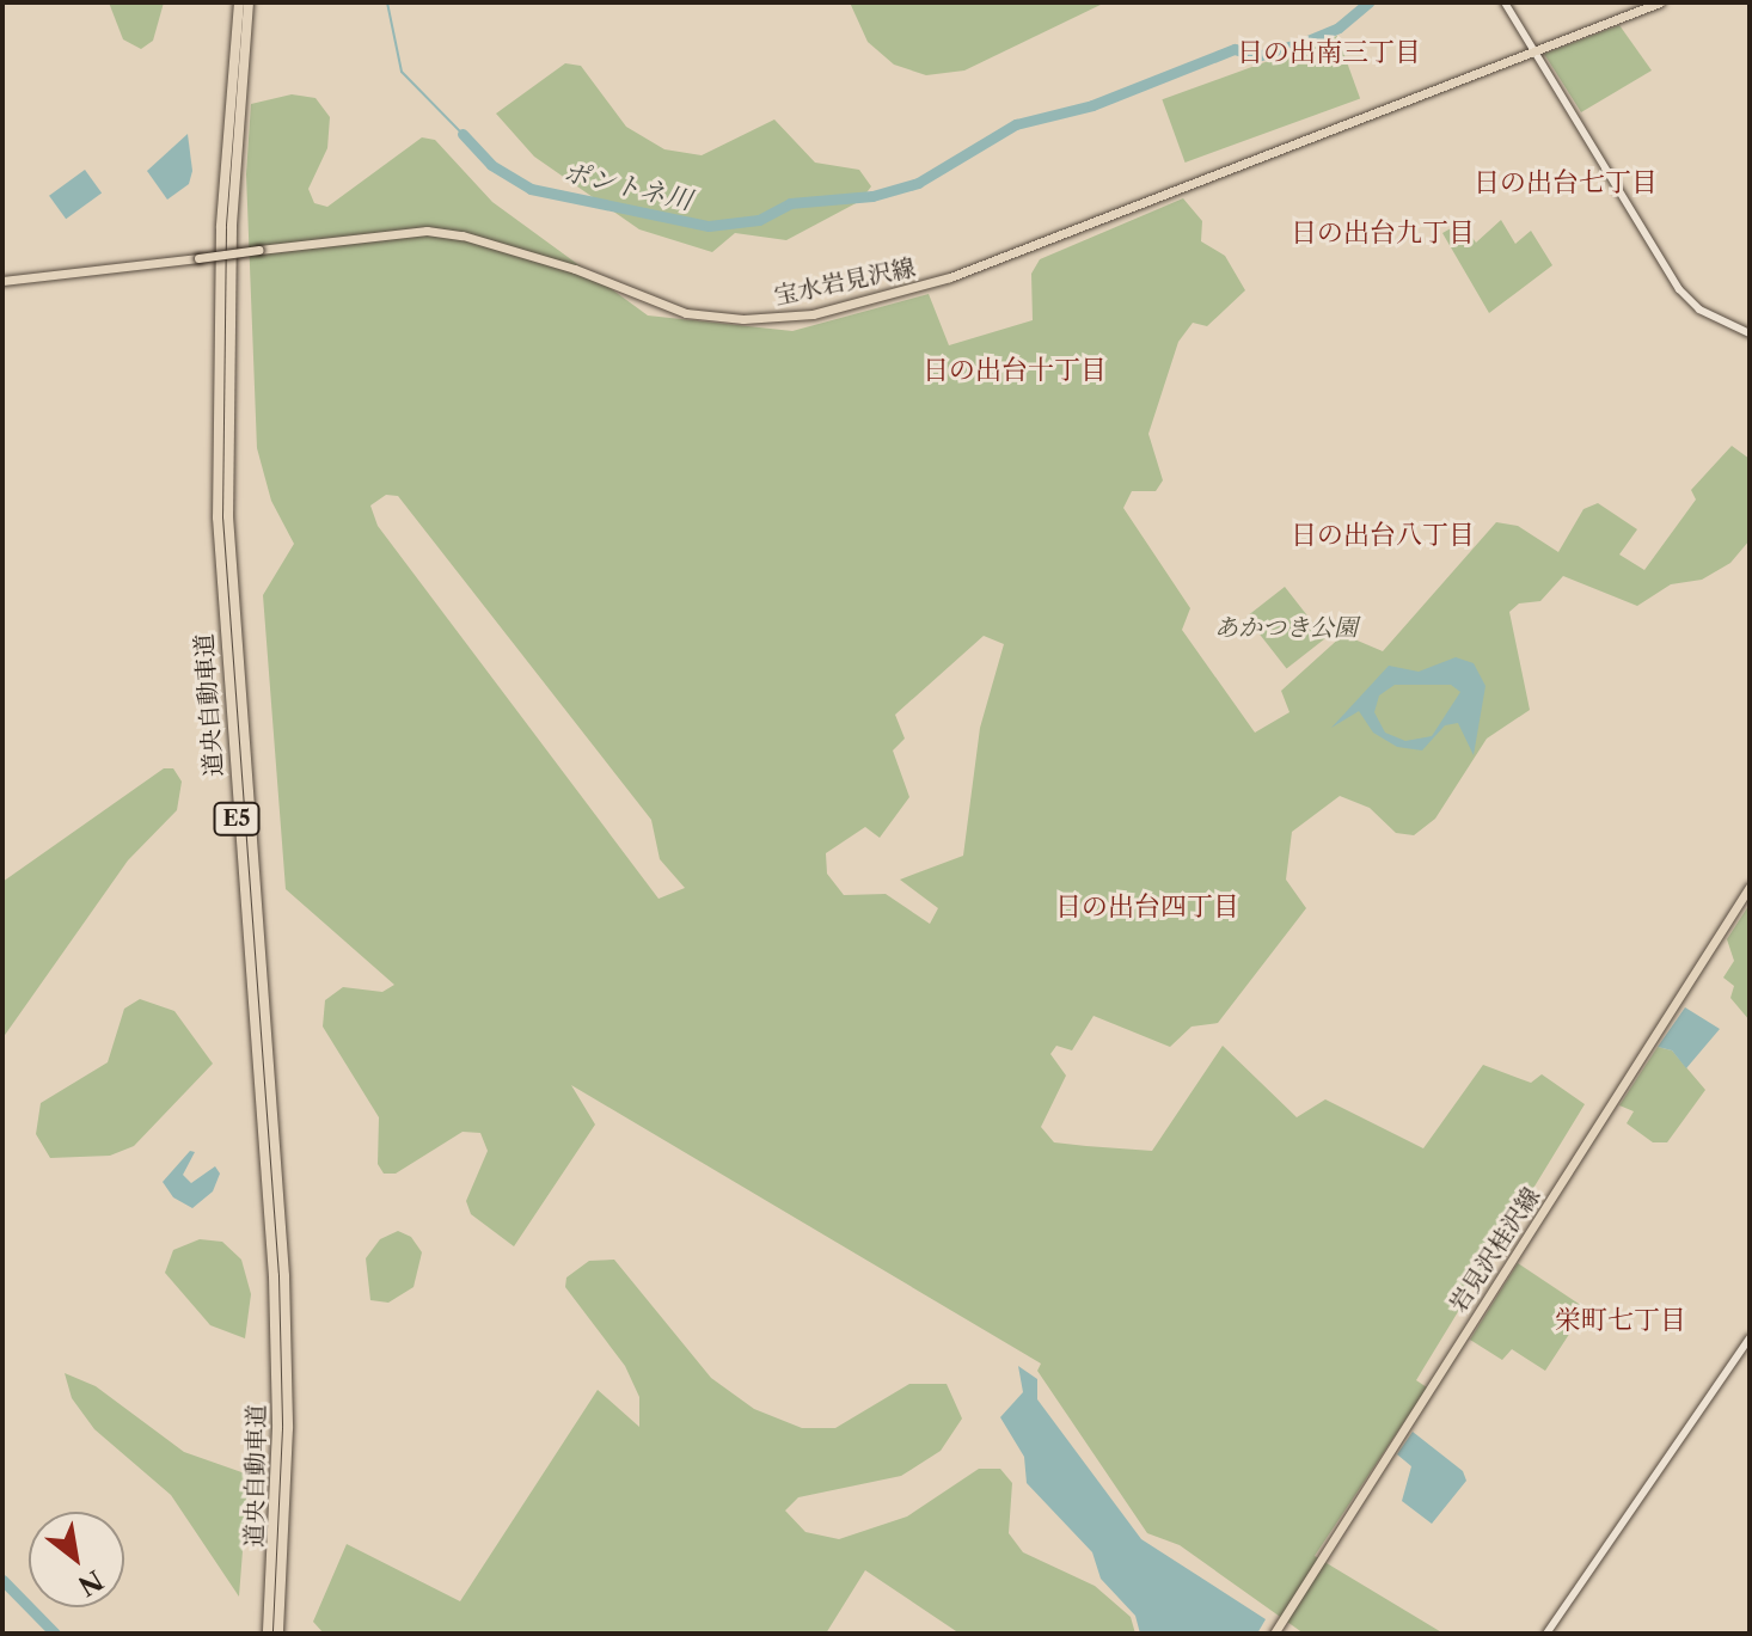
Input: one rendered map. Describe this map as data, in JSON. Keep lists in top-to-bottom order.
{
  "streets": {
    "highway": ["道央自動車道", "E5"],
    "main road": ["宝水岩見沢線", "岩見沢桂沢線"]
  },
  "districts": [
    "日の出南三丁目",
    "日の出台七丁目",
    "日の出台九丁目",
    "日の出台十丁目",
    "日の出台八丁目",
    "日の出台四丁目",
    "栄町七丁目"
  ],
  "water": ["ポントネ川"],
  "parks": ["あかつき公園"],
  "north": "bottom right"
}
